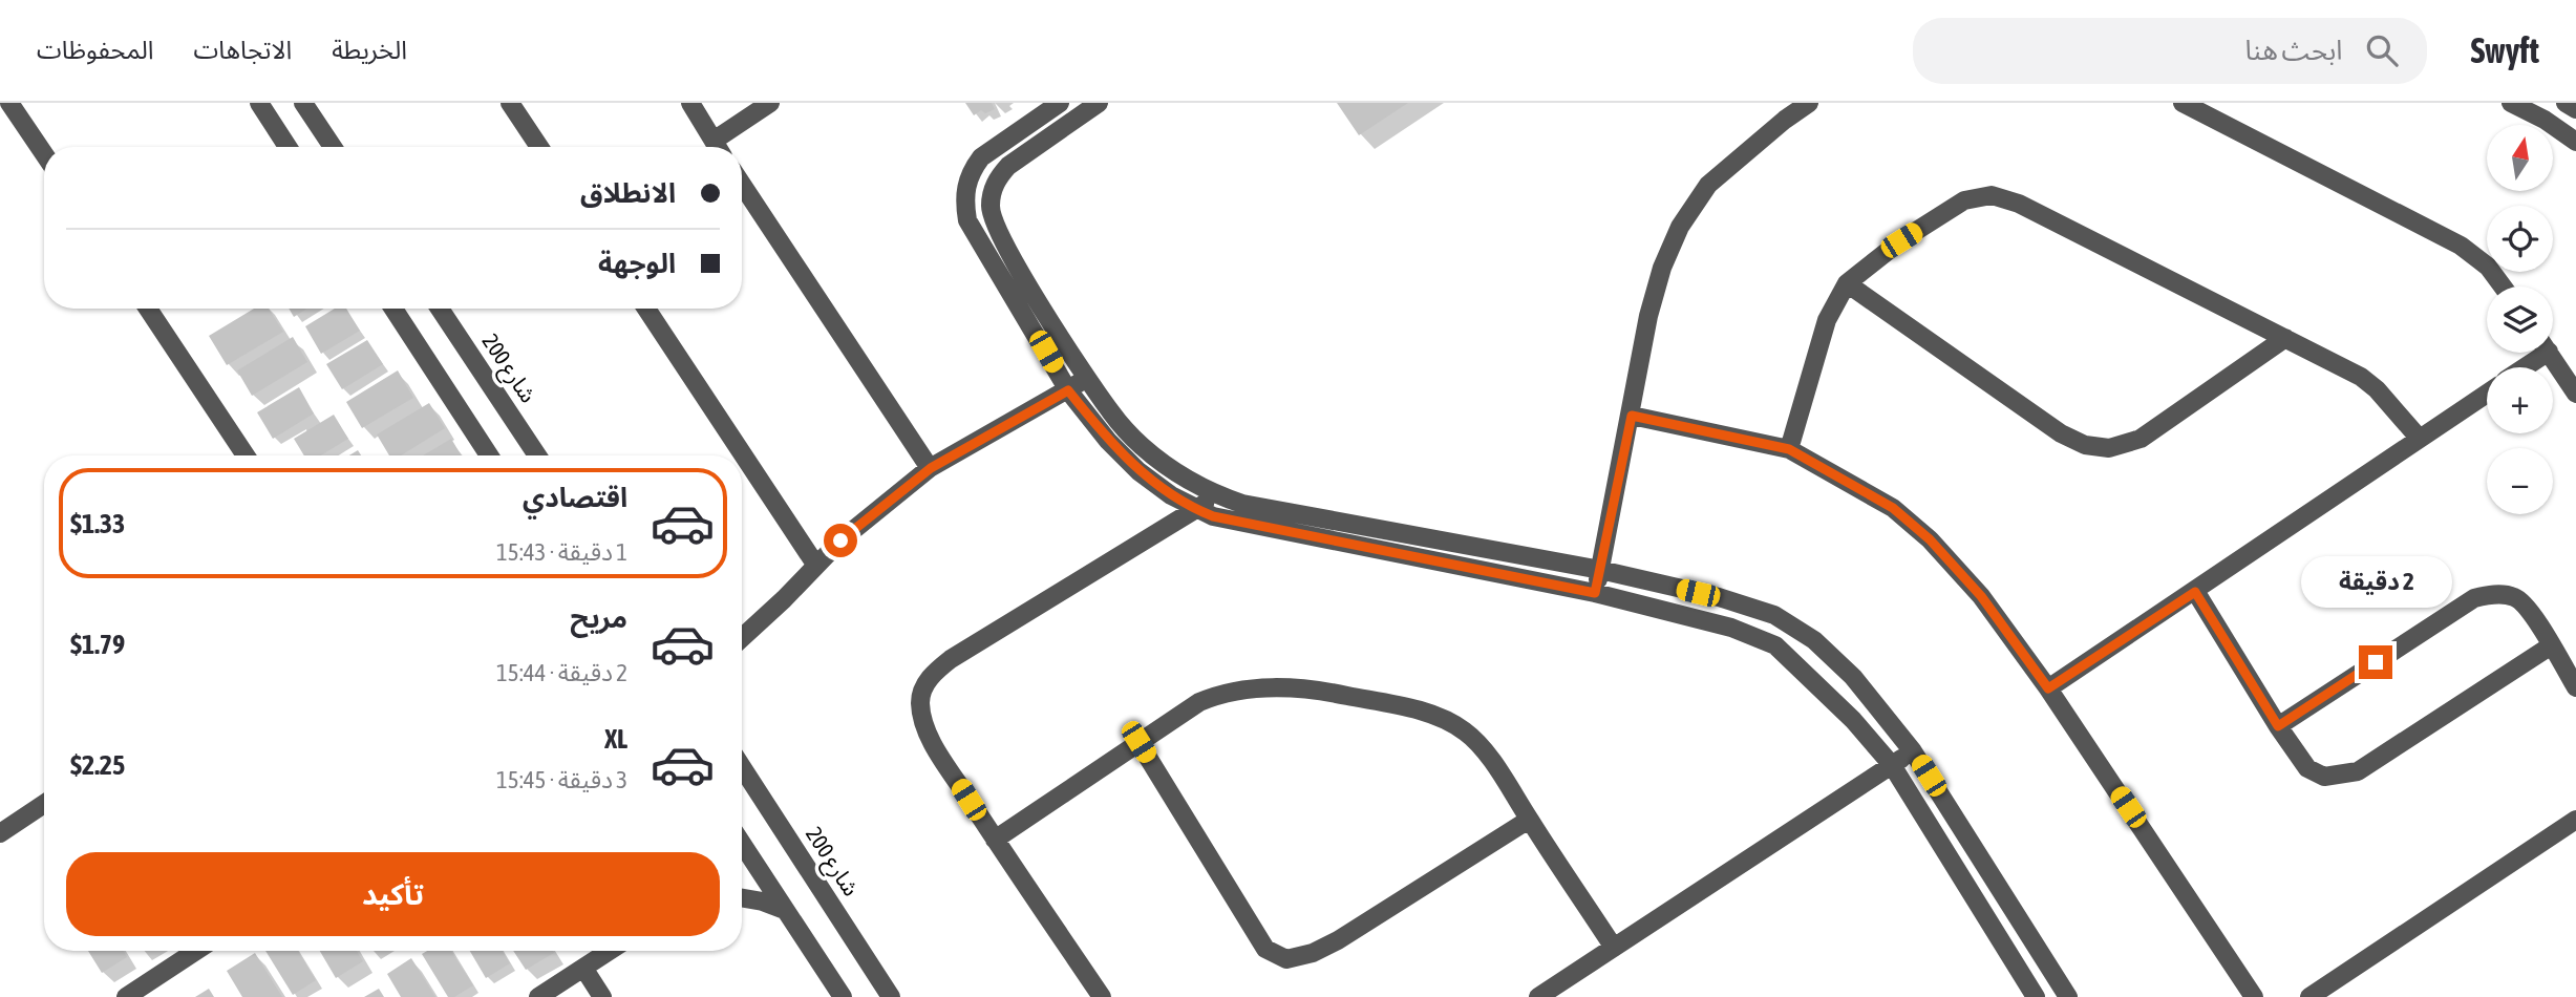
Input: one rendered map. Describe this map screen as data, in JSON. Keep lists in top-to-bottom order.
{
  "streets": {
    "street": ["شارع 200"]
  },
  "north": "top",
  "page": {
    "header": "Swyft",
    "search": "ابحث هنا",
    "nav": ["الخريطة", "الاتجاهات", "المحفوظات"],
    "map_buttons": ["+", "−"],
    "banner": ["الانطلاق", "الوجهة"],
    "list": [
      {
        "name": "اقتصادي",
        "note": "1 دقيقة · 15:43",
        "value": "$1.33"
      },
      {
        "name": "مريح",
        "note": "2 دقيقة · 15:44",
        "value": "$1.79"
      },
      {
        "name": "XL",
        "note": "3 دقيقة · 15:45",
        "value": "$2.25"
      }
    ],
    "bubble": "2 دقيقة",
    "buttons": "تأكيد"
  }
}
